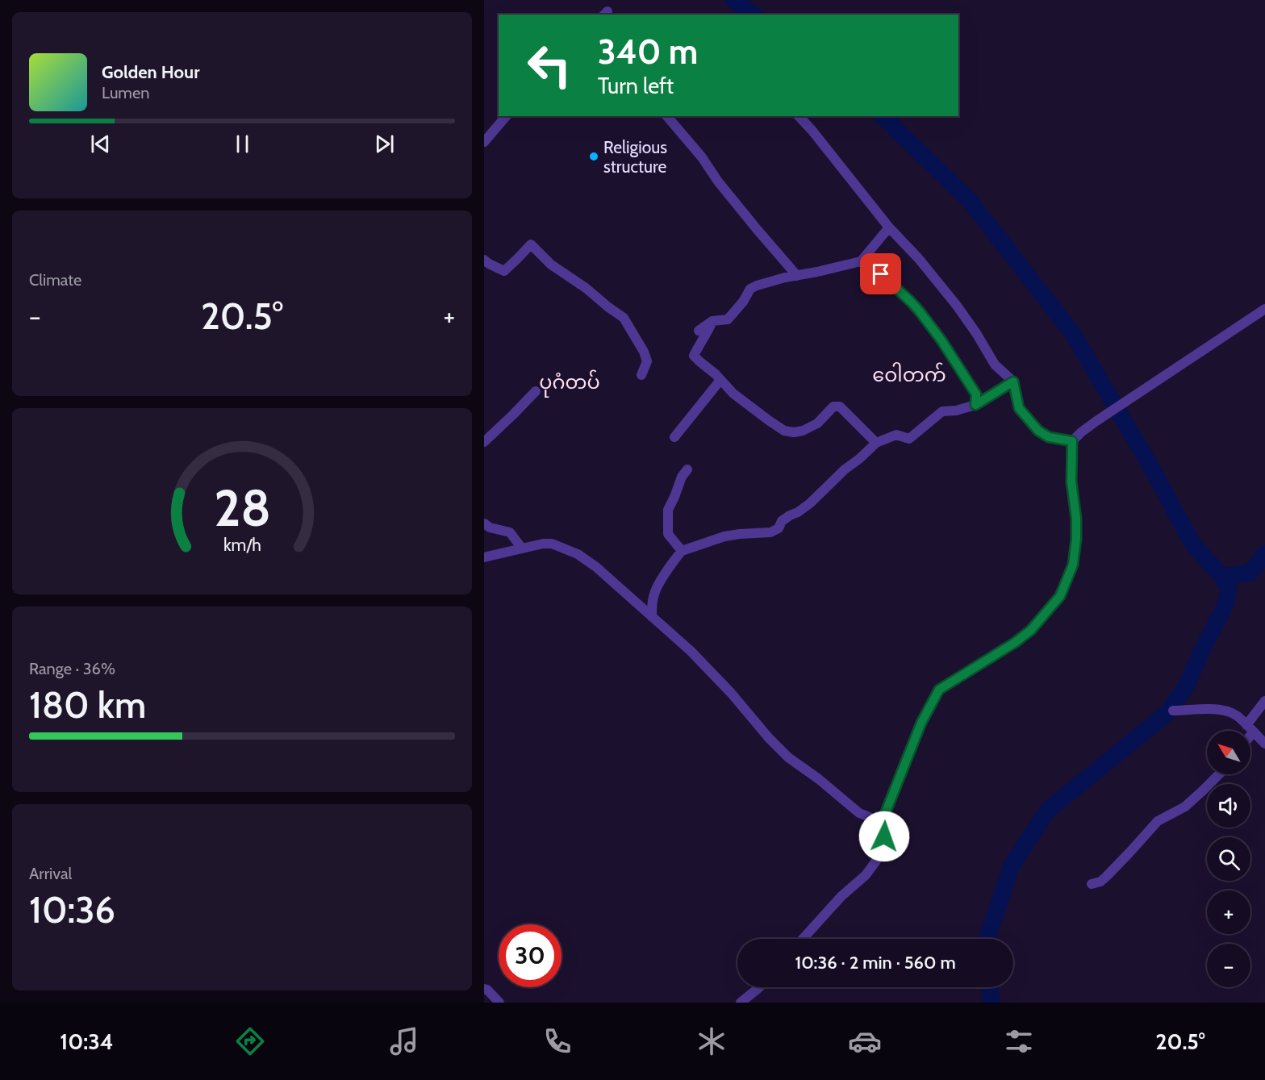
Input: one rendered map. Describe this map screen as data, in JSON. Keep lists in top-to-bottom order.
{
  "districts": ["ဝေါတက်", "ပုဂံတပ်"],
  "places": ["Religious structure"],
  "north": "top left",
  "page": {
    "turn": ["340 m", "Turn left"],
    "song": ["Golden Hour", "Lumen"],
    "tile": [
      "Climate",
      ["Range · 36%", "180 km"],
      ["Arrival", "10:36"]
    ],
    "heat": ["−", "20.5°", "+"],
    "map_buttons": ["+", "−"],
    "limit": "30",
    "trip": "10:36 · 2 min · 560 m",
    "tabs": ["10:34", "20.5°"],
    "gauge": ["28", "km/h"]
  }
}
